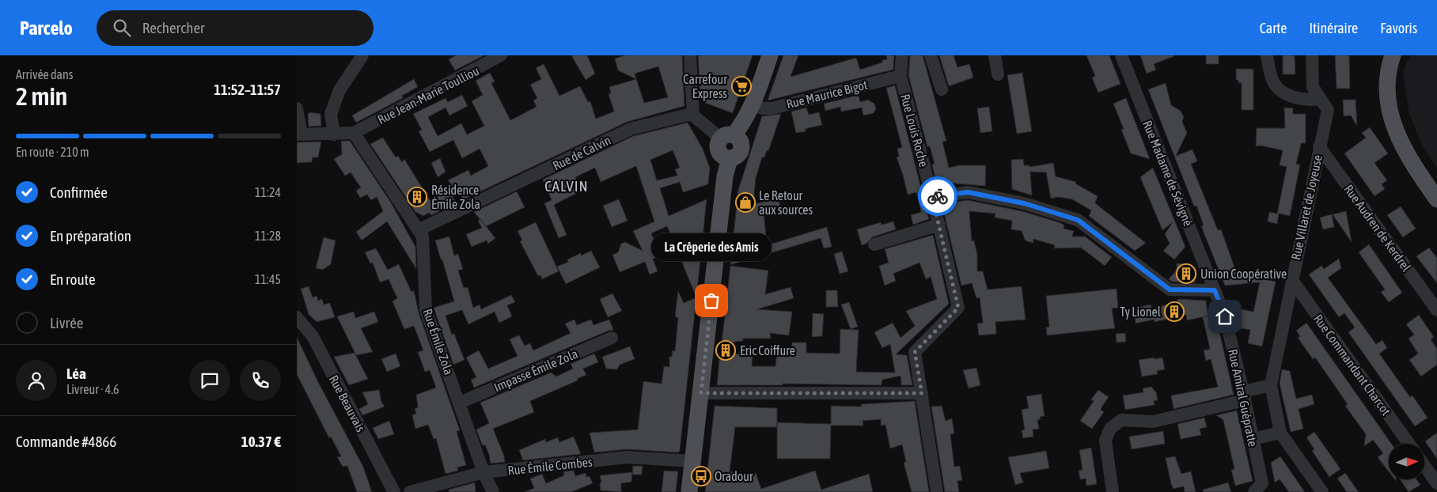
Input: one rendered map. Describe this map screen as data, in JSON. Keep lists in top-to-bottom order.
{
  "streets": {
    "street": [
      "Rue Maurice Bigot",
      "Rue Jean-Marie Toulliou",
      "Rue Louis Roche",
      "Rue de Calvin",
      "Rue Madame de Sévigné",
      "Rue Villaret de Joyeuse",
      "Rue Audren de Kerdrel",
      "Rue Émile Zola",
      "Rue Commandant Charcot",
      "Impasse Émile Zola",
      "Rue Amiral Guépratte",
      "Rue Beauvais",
      "Rue Émile Combes"
    ]
  },
  "crossings": [
    ["Rue Maurice Bigot", "Rue Louis Roche"],
    ["Rue Jean-Marie Toulliou", "Rue Émile Zola"],
    ["Rue de Calvin", "Rue Émile Zola"],
    ["Rue Madame de Sévigné", "Rue Amiral Guépratte"],
    ["Rue Villaret de Joyeuse", "Rue Audren de Kerdrel"],
    ["Rue Villaret de Joyeuse", "Rue Commandant Charcot"],
    ["Rue Émile Zola", "Impasse Émile Zola"],
    ["Rue Émile Zola", "Rue Émile Combes"]
  ],
  "districts": ["CALVIN"],
  "places": {
    "supermarket": ["Carrefour Express"],
    "building": [
      "Résidence Émile Zola",
      "Union Coopérative",
      "Ty Lionel",
      "Eric Coiffure"
    ],
    "shop": ["Le Retour aux sources"],
    "other": ["La Crêperie des Amis"],
    "bus stop": ["Oradour"]
  },
  "north": "right",
  "page": {
    "header": "Parcelo",
    "search": "Rechercher",
    "nav": ["Carte", "Itinéraire", "Favoris"],
    "heading": ["2 min", "Arrivée dans", "11:52–11:57"],
    "panel": [
      "Léa",
      "Livreur · 4.6",
      "Commande #4866",
      "10.37 €"
    ],
    "bar": "En route · 210 m",
    "list": [
      ["Confirmée", "11:24"],
      ["En préparation", "11:28"],
      ["En route", "11:45"],
      "Livrée"
    ],
    "bubble": "La Crêperie des Amis"
  }
}
